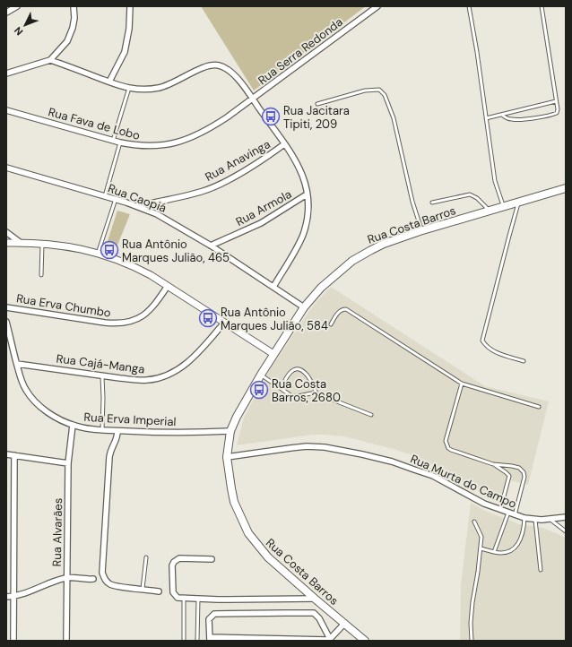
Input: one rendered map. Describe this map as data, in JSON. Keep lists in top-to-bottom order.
{
  "streets": {
    "main road": ["Rua Costa Barros"],
    "street": [
      "Rua Serra Redonda",
      "Rua Fava de Lobo",
      "Rua Anavinga",
      "Rua Caopiá",
      "Rua Armola",
      "Rua Erva Chumbo",
      "Rua Cajá-Manga",
      "Rua Erva Imperial",
      "Rua Murta do Campo",
      "Rua Alvarães"
    ]
  },
  "crossings": [
    ["Rua Serra Redonda", "Rua Fava de Lobo"],
    ["Rua Anavinga", "Rua Caopiá"],
    ["Rua Caopiá", "Rua Armola"],
    ["Rua Caopiá", "Rua Costa Barros"],
    ["Rua Costa Barros", "Rua Erva Imperial"],
    ["Rua Costa Barros", "Rua Murta do Campo"],
    ["Rua Cajá-Manga", "Rua Erva Imperial"],
    ["Rua Erva Imperial", "Rua Alvarães"]
  ],
  "places": {
    "bus stop": [
      "Rua Jacitara Tipiti, 209",
      "Rua Antônio Marques Julião, 465",
      "Rua Antônio Marques Julião, 584",
      "Rua Costa Barros, 2680"
    ]
  },
  "north": "bottom left"
}
